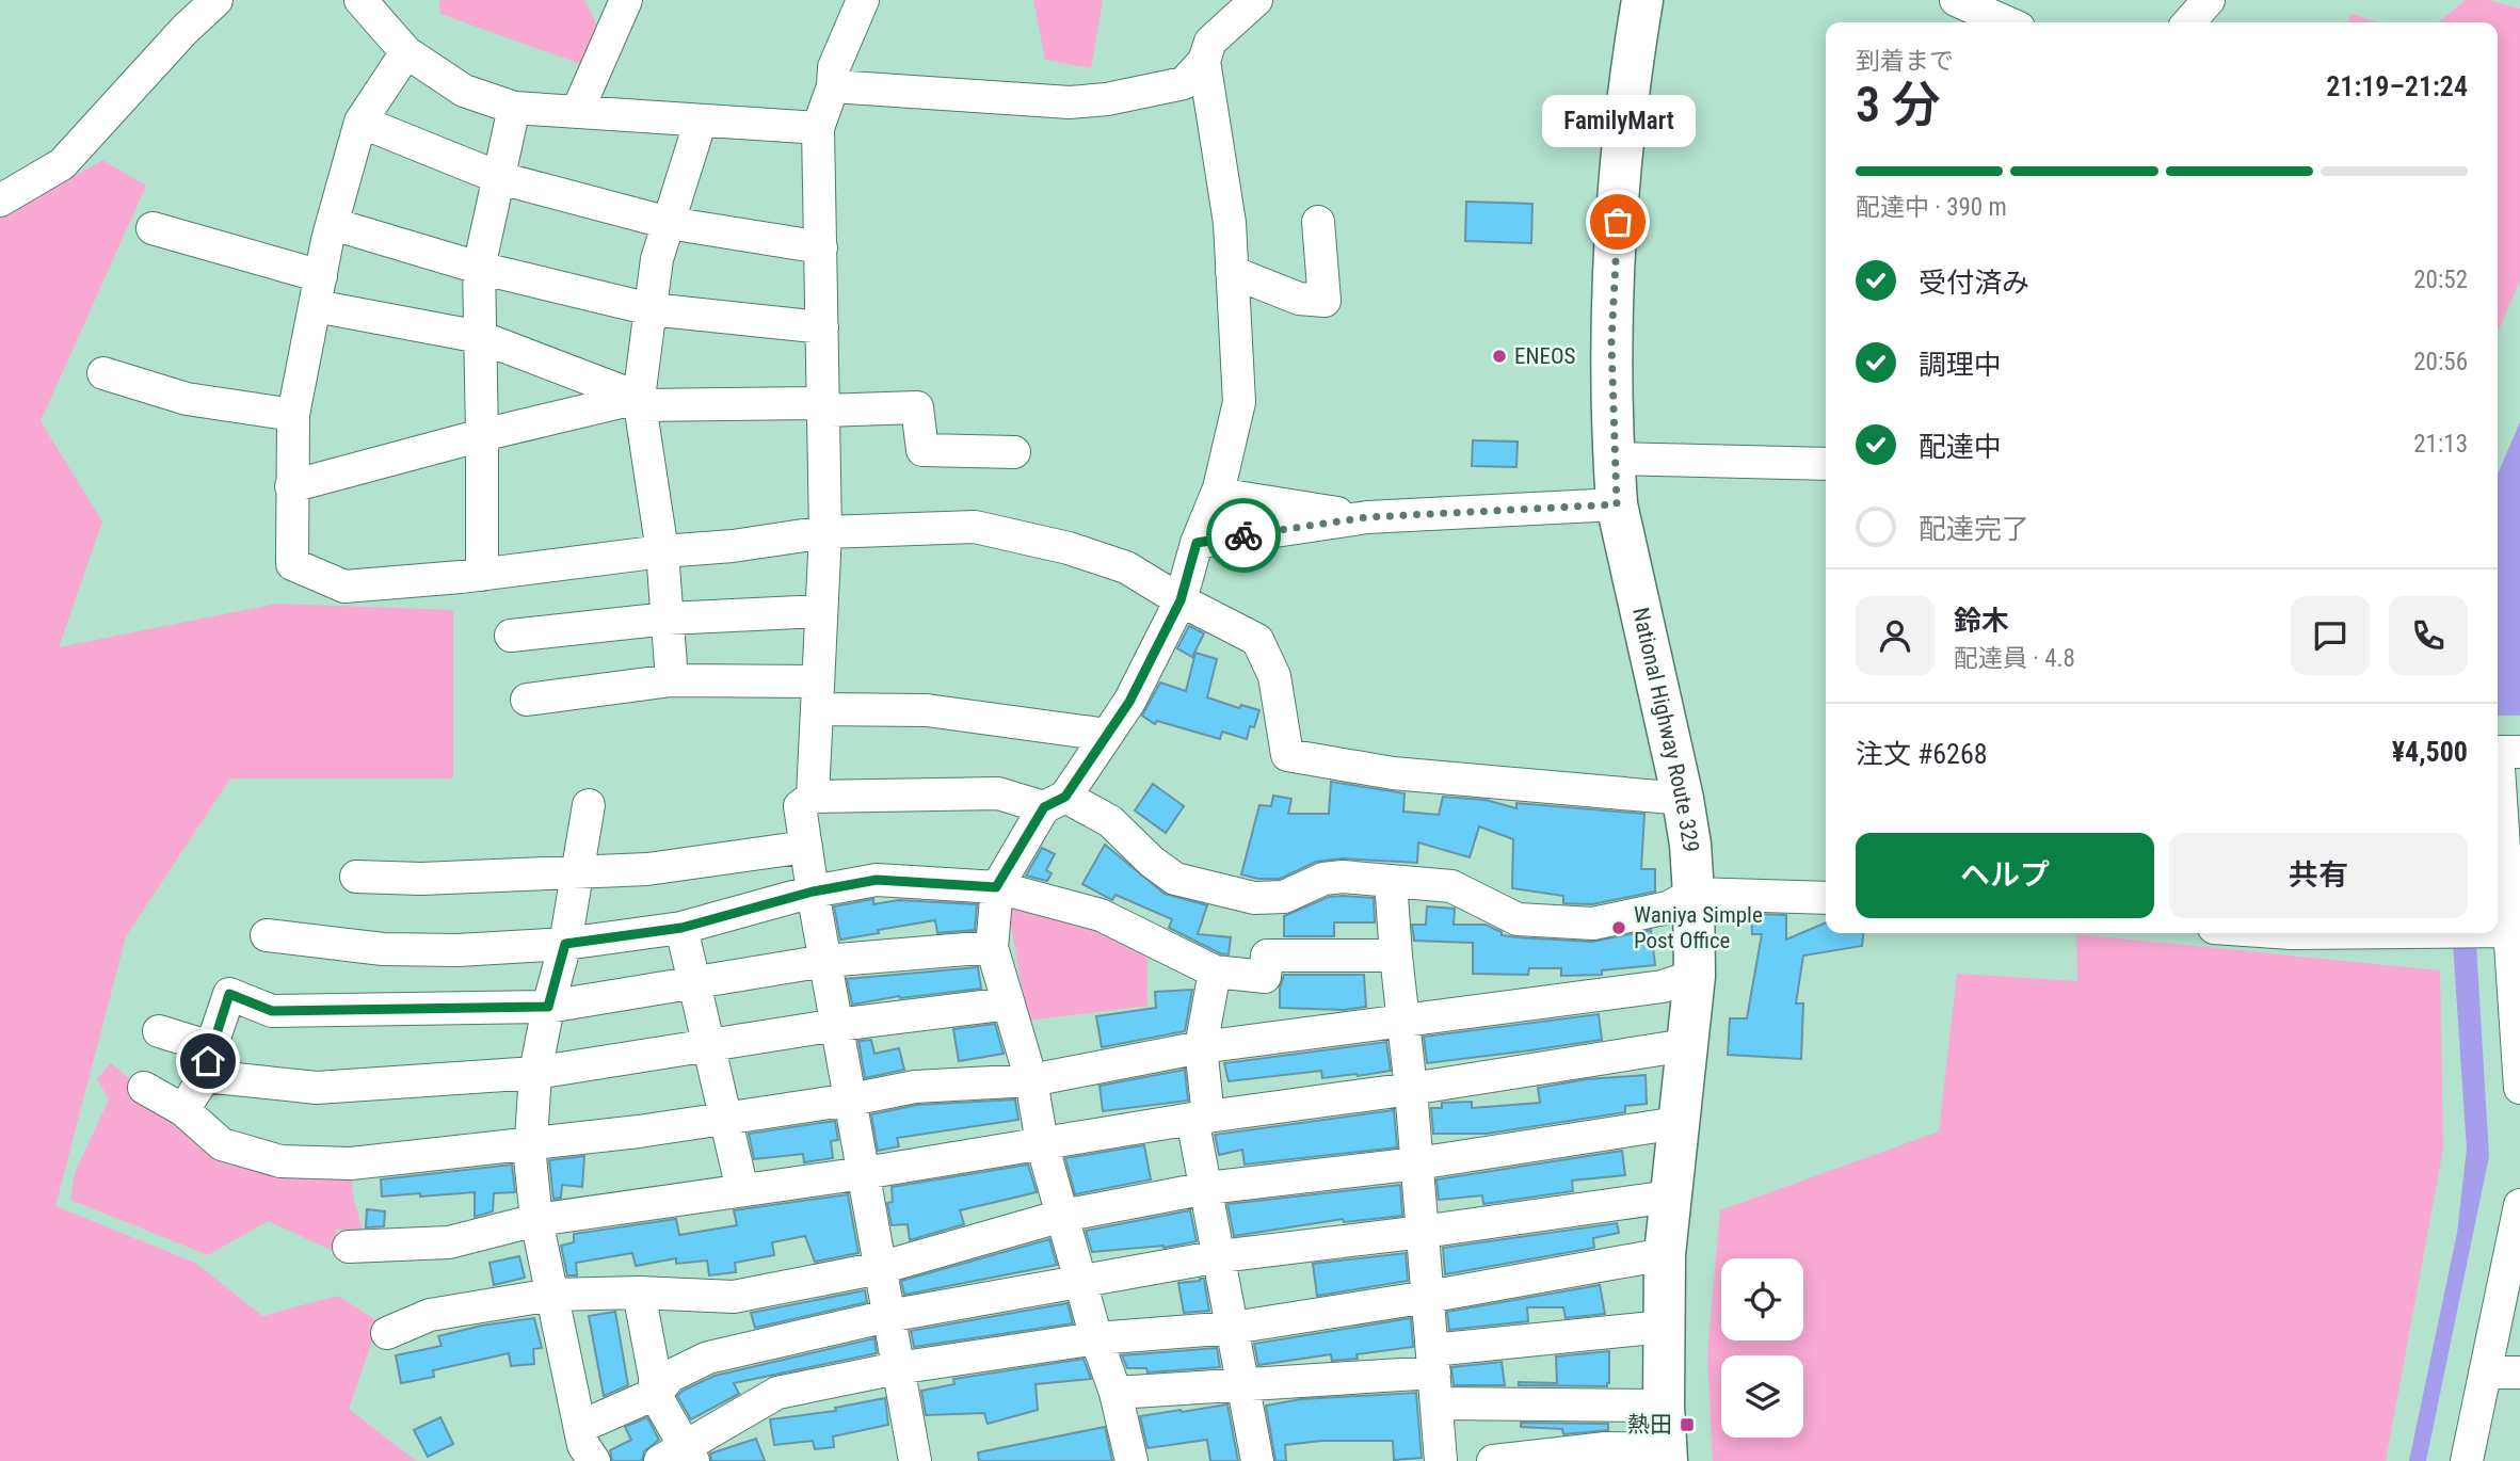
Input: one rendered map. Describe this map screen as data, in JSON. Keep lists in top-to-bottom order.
{
  "streets": {
    "highway": ["National Highway Route 329"]
  },
  "places": {
    "other": ["FamilyMart", "ENEOS", "Waniya Simple Post Office"],
    "transit": ["熱田"]
  },
  "page": {
    "heading": ["3 分", "到着まで", "21:19–21:24"],
    "panel": [
      "鈴木",
      "配達員 · 4.8",
      "注文 #6268",
      "¥4,500"
    ],
    "bubble": "FamilyMart",
    "bar": "配達中 · 390 m",
    "list": [
      ["受付済み", "20:52"],
      ["調理中", "20:56"],
      ["配達中", "21:13"],
      "配達完了"
    ],
    "buttons": ["ヘルプ", "共有"]
  }
}
